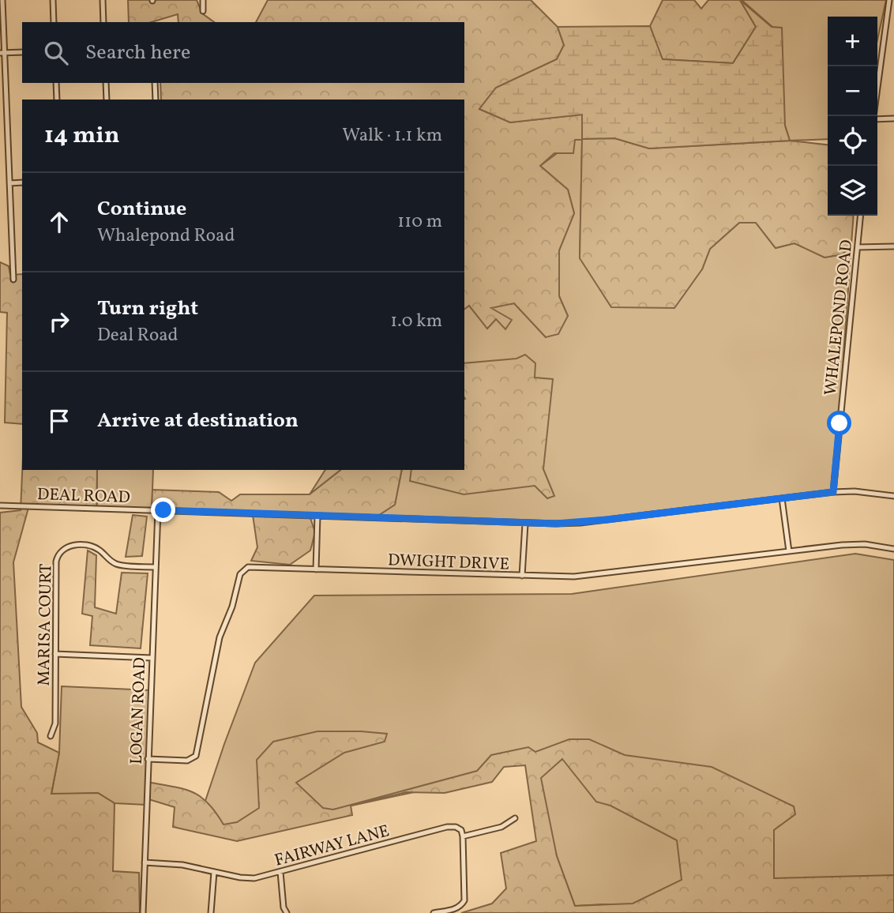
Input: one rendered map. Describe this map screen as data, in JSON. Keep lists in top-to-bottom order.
{
  "streets": {
    "street": [
      "WHALEPOND ROAD",
      "DEAL ROAD",
      "DWIGHT DRIVE",
      "MARISA COURT",
      "LOGAN ROAD",
      "FAIRWAY LANE"
    ]
  },
  "crossings": [
    ["WHALEPOND ROAD", "DEAL ROAD"],
    ["DEAL ROAD", "LOGAN ROAD"],
    ["DWIGHT DRIVE", "LOGAN ROAD"],
    ["MARISA COURT", "LOGAN ROAD"],
    ["LOGAN ROAD", "FAIRWAY LANE"]
  ],
  "page": {
    "map_buttons": ["+", "−"],
    "search": "Search here",
    "heading": ["14 min", "Walk · 1.1 km"],
    "list": [
      ["Continue", "Whalepond Road", "110 m"],
      ["Turn right", "Deal Road", "1.0 km"],
      "Arrive at destination"
    ]
  }
}
